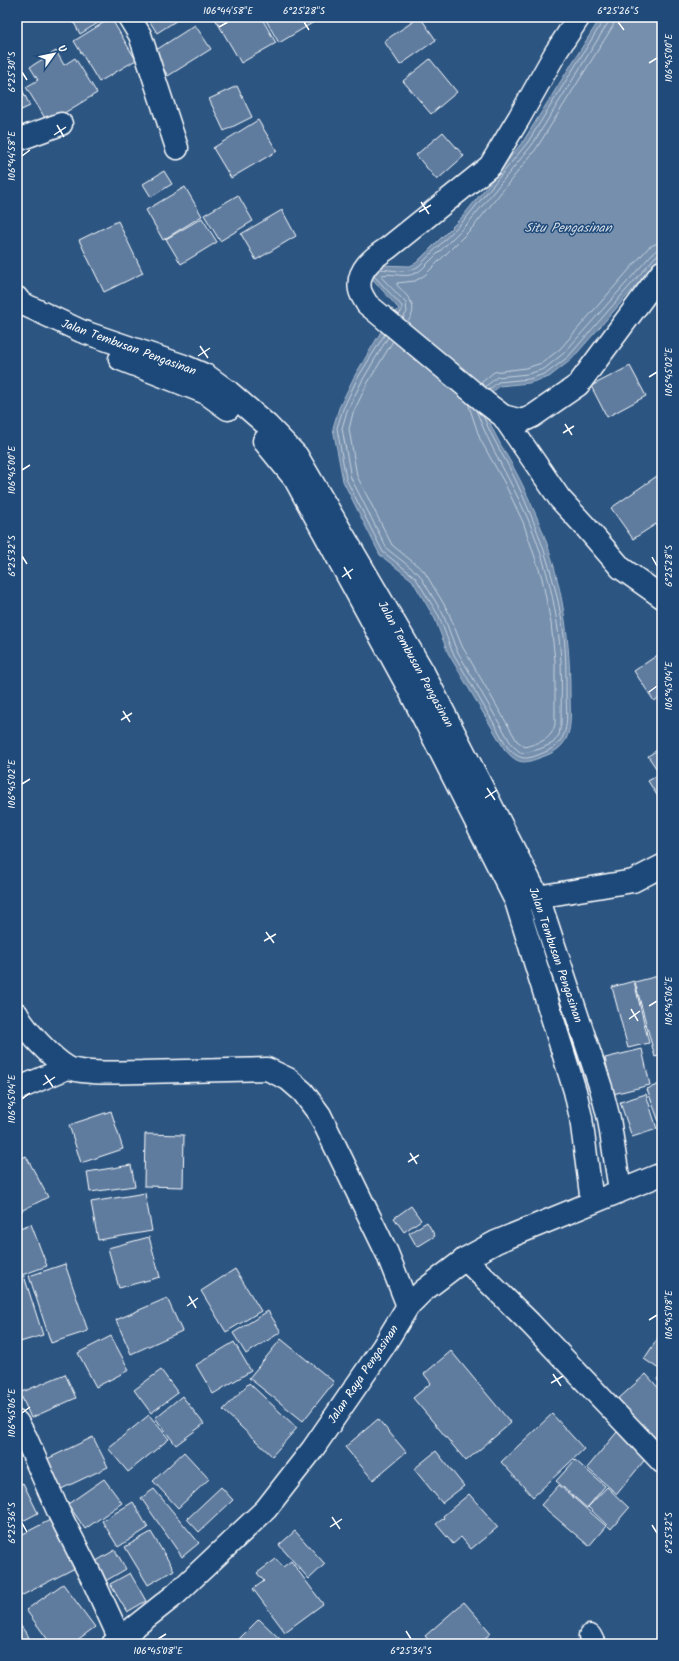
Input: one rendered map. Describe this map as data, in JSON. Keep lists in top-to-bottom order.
{
  "streets": {
    "street": ["Jalan Tembusan Pengasinan", "Jalan Raya Pengasinan"]
  },
  "crossings": [
    ["Jalan Tembusan Pengasinan", "Jalan Raya Pengasinan"]
  ],
  "water": ["Situ Pengasinan"],
  "north": "top right",
  "coordinates": [
    "106°44'58\"E",
    "6°25'28\"S",
    "6°25'26\"S",
    "106°45'00\"E",
    "6°25'30\"S",
    "106°45'02\"E",
    "6°25'32\"S",
    "106°45'04\"E",
    "106°45'06\"E",
    "106°45'08\"E",
    "6°25'36\"S",
    "6°25'34\"S"
  ]
}
